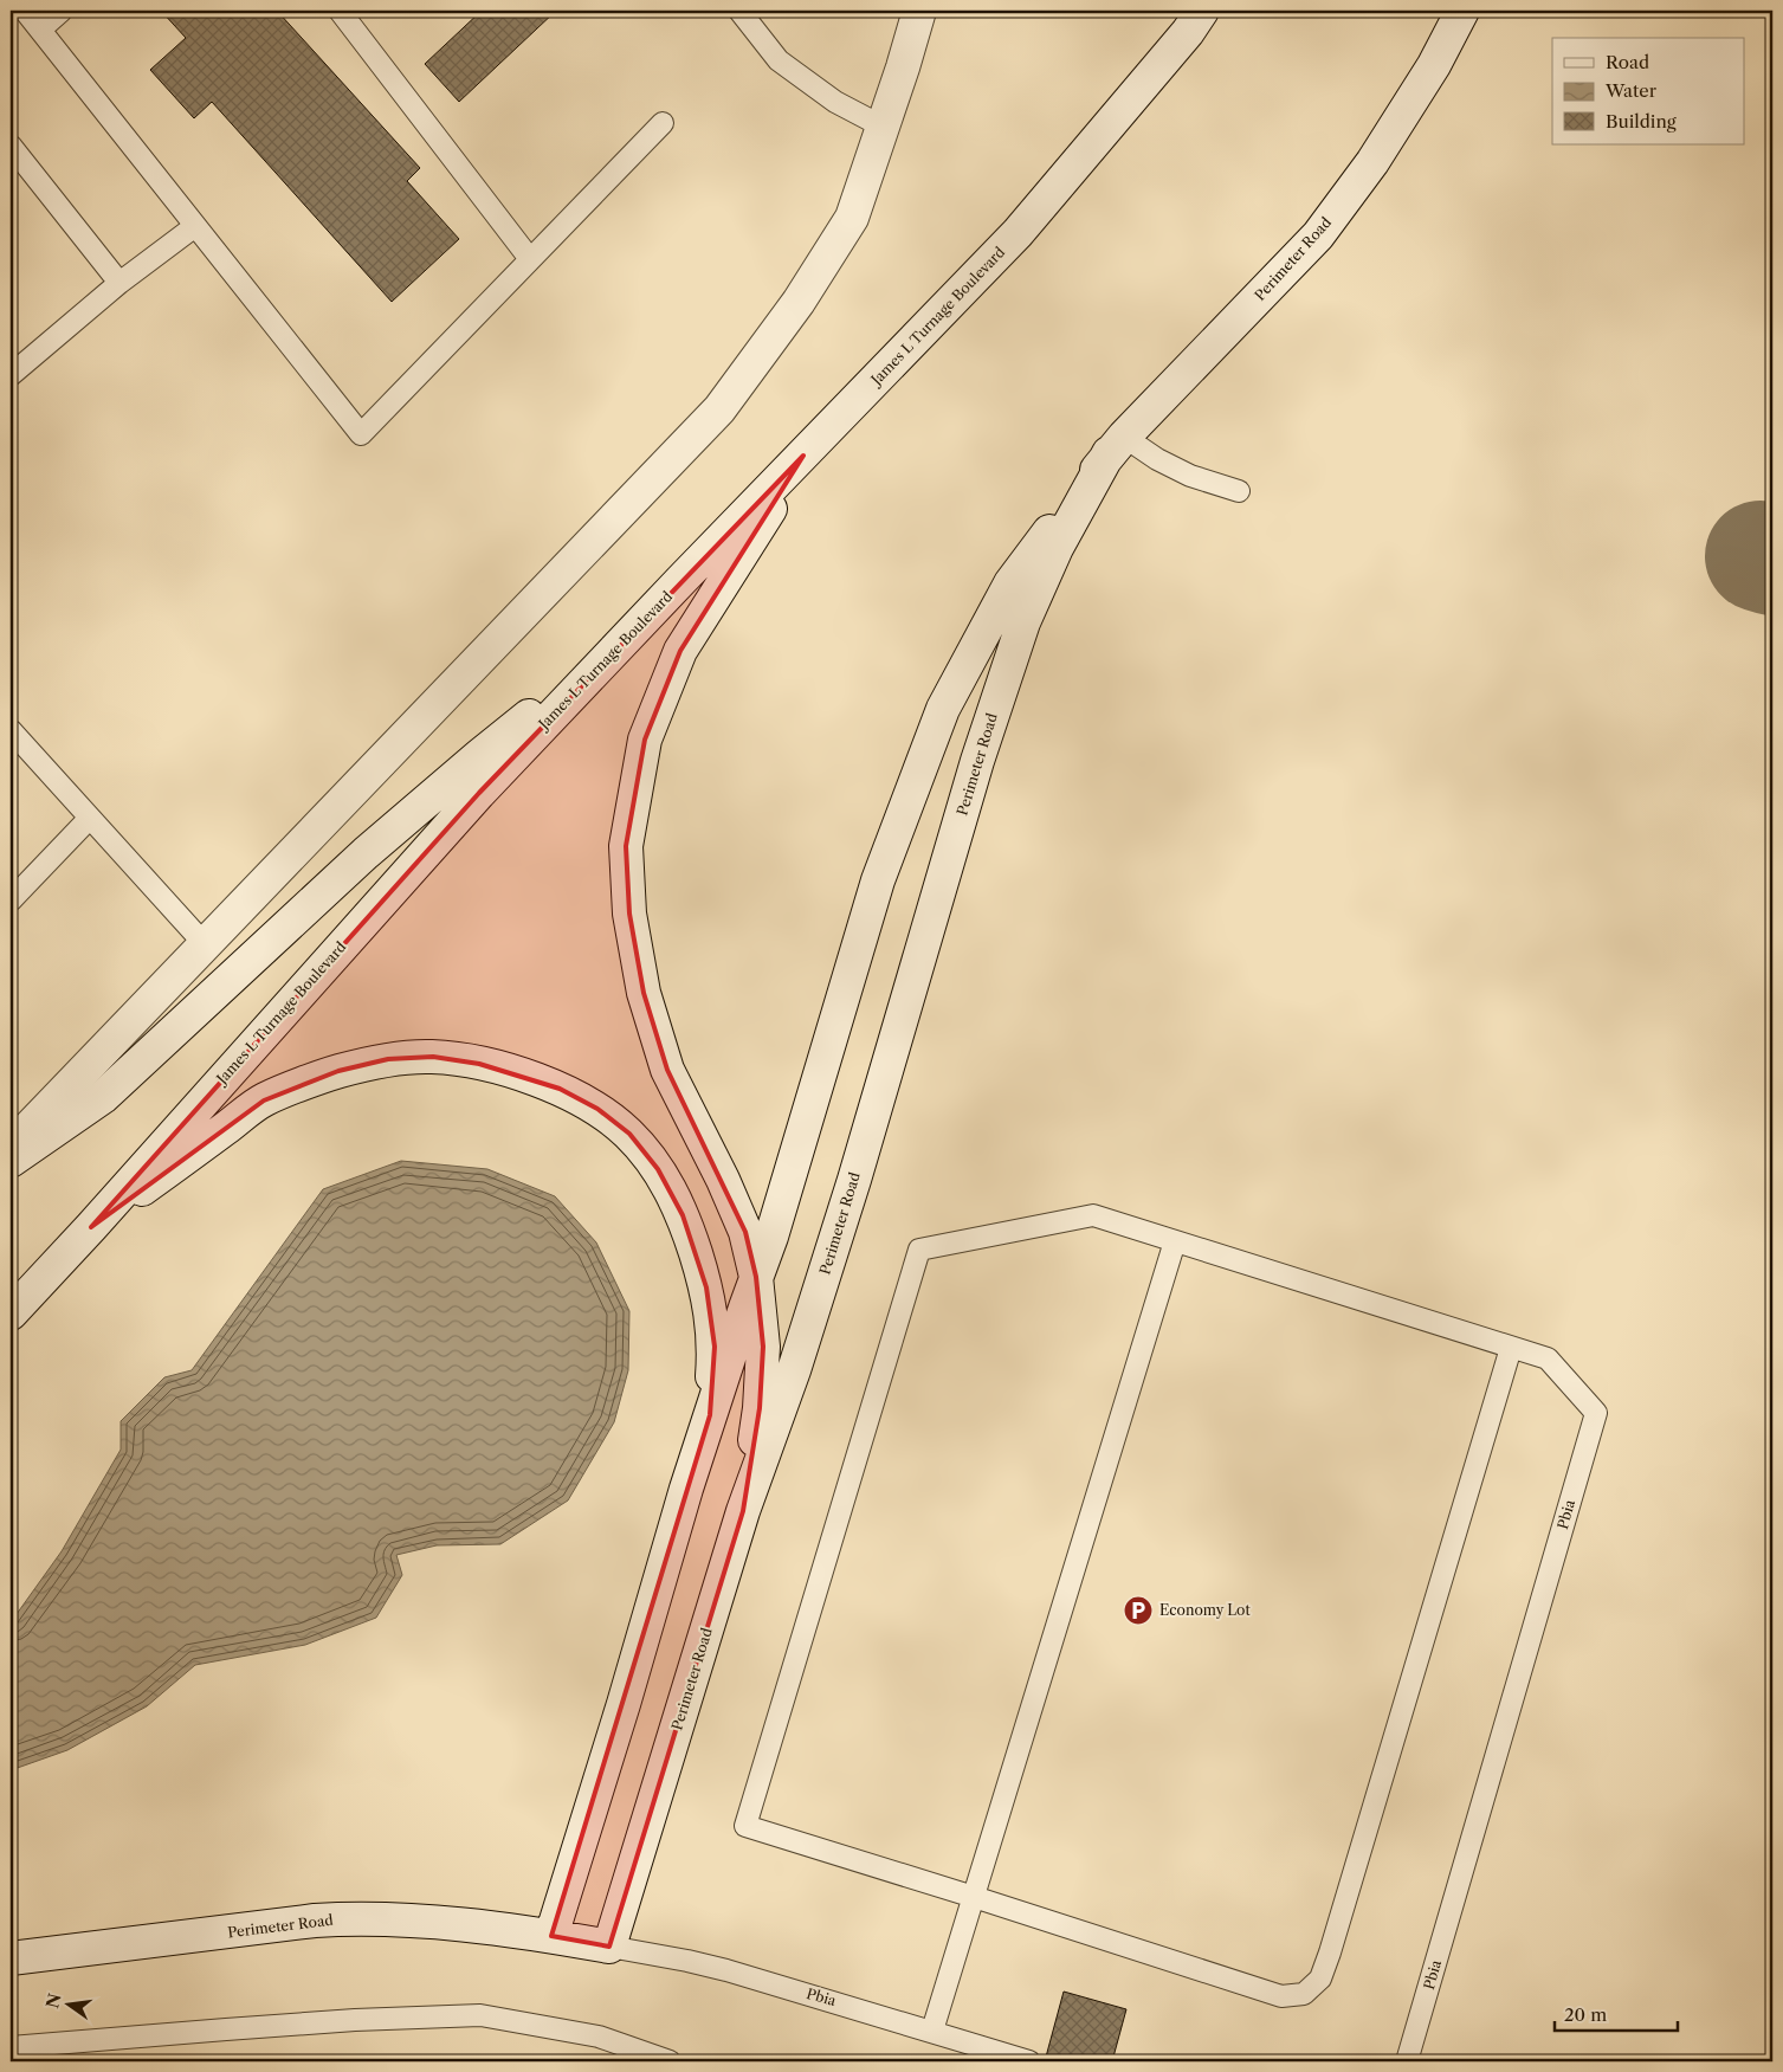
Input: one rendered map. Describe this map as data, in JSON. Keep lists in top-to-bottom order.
{
  "streets": {
    "street": ["Perimeter Road", "James L Turnage Boulevard"],
    "lane": ["Pbia"]
  },
  "crossings": [
    ["Perimeter Road", "Pbia"]
  ],
  "places": {
    "parking": ["Economy Lot"]
  },
  "legend": ["Road", "Water", "Building"],
  "scale_bar": "20 m",
  "north": "left"
}
